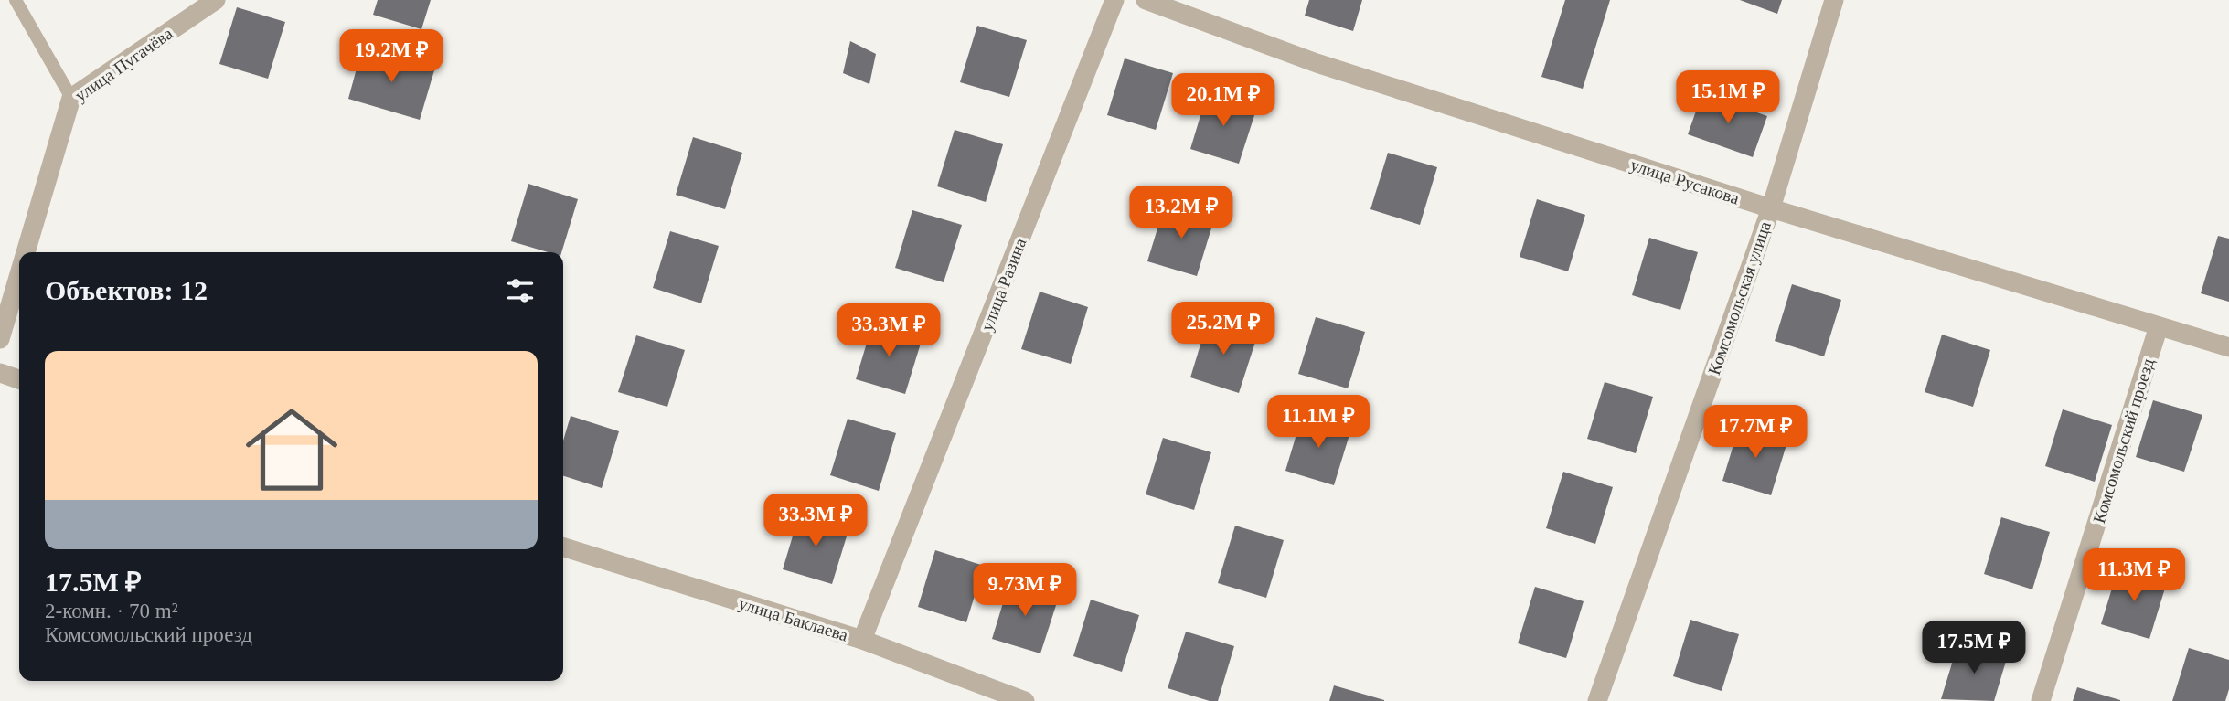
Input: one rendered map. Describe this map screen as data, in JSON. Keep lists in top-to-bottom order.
{
  "streets": {
    "street": [
      "улица Пугачёва",
      "улица Русакова",
      "улица Разина",
      "Комсомольская улица",
      "Комсомольский проезд",
      "улица Баклаева"
    ]
  },
  "crossings": [
    ["улица Русакова", "Комсомольская улица"],
    ["улица Русакова", "Комсомольский проезд"],
    ["улица Разина", "улица Баклаева"]
  ],
  "page": {
    "price": [
      "19.2M ₽",
      "15.1M ₽",
      "20.1M ₽",
      "13.2M ₽",
      "25.2M ₽",
      "33.3M ₽",
      "11.1M ₽",
      "17.7M ₽",
      "33.3M ₽",
      "11.3M ₽",
      "9.73M ₽",
      "17.5M ₽"
    ],
    "heading": "Объектов: 12",
    "list": [
      {
        "name": "17.5M ₽",
        "note": "2-комн. · 70 m² · Комсомольский проезд"
      }
    ]
  }
}
